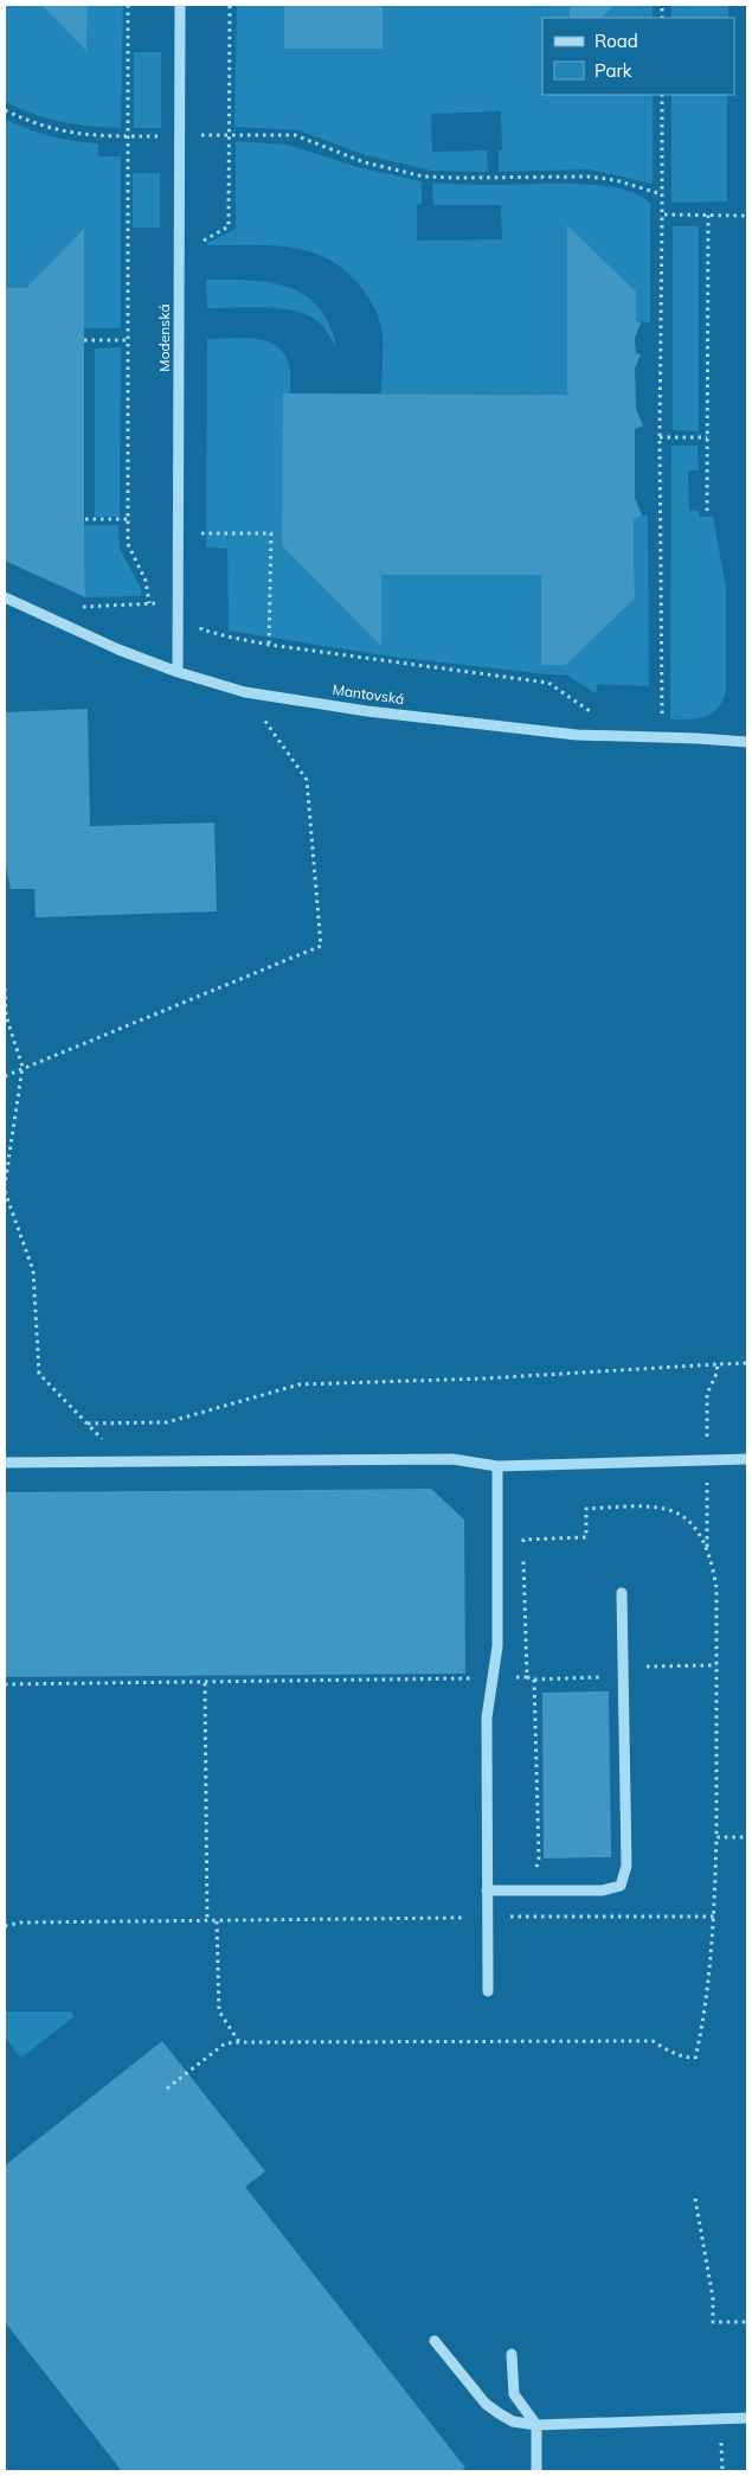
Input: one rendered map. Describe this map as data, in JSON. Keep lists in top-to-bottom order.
{
  "streets": {
    "street": ["Modenská", "Mantovská"]
  },
  "crossings": [
    ["Modenská", "Mantovská"]
  ],
  "legend": ["Road", "Park"]
}
